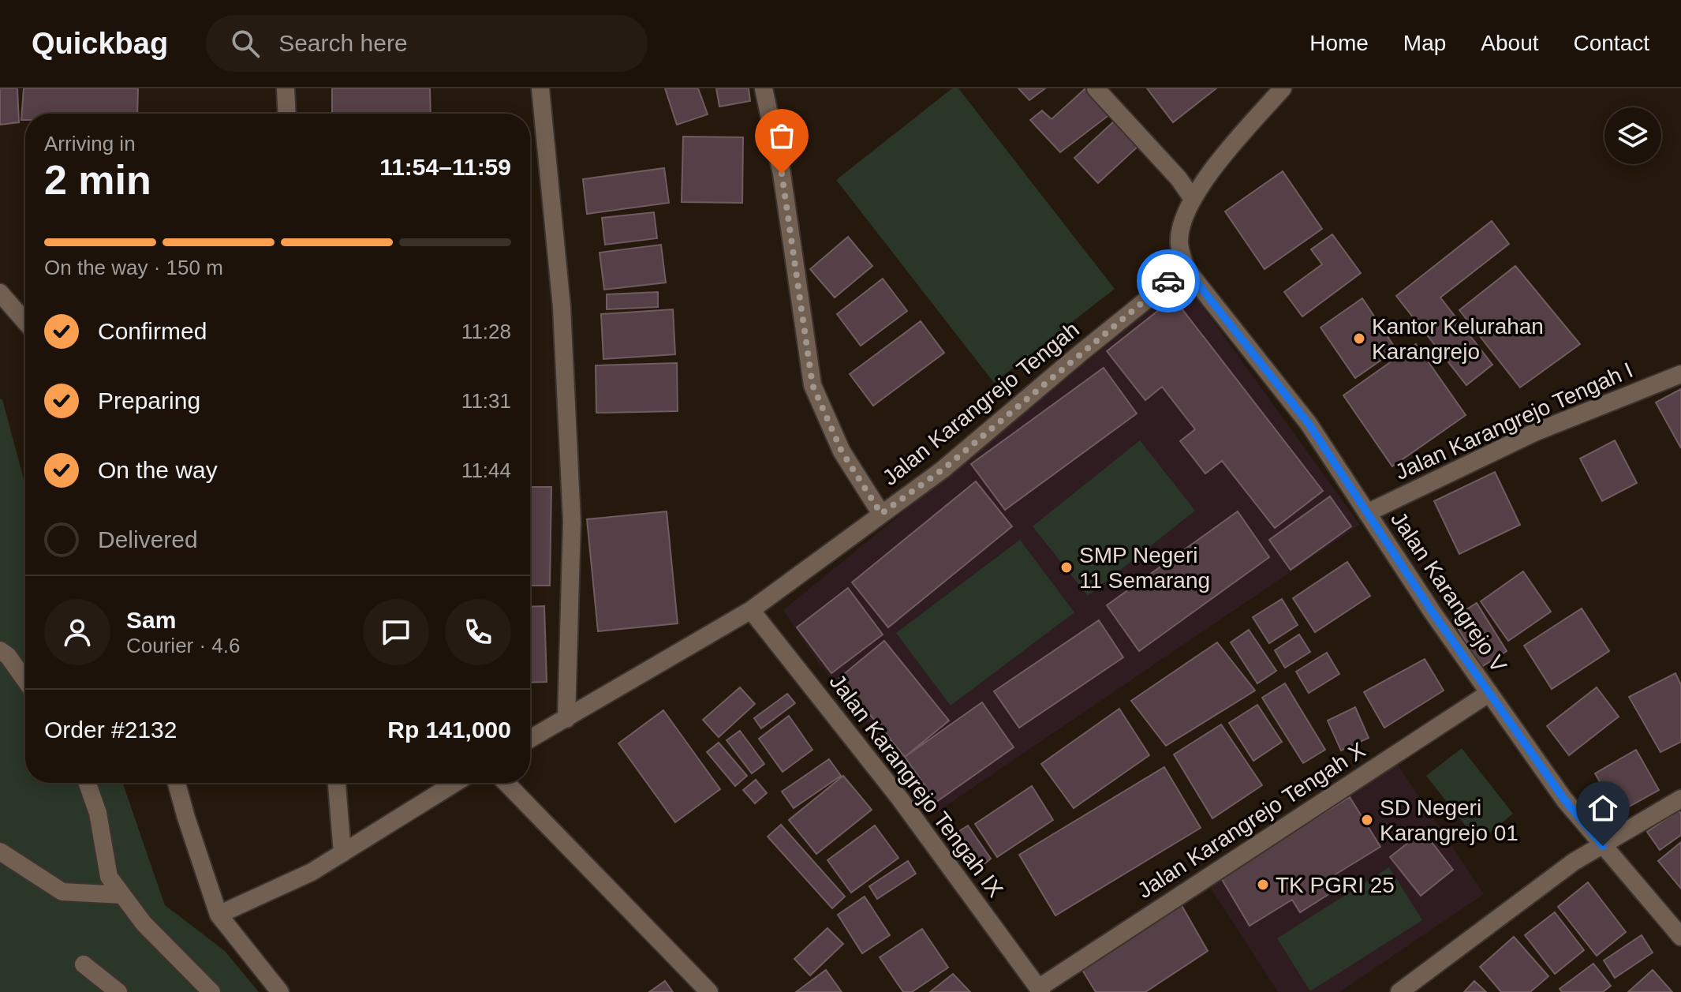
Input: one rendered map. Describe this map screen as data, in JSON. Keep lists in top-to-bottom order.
{
  "streets": {
    "street": [
      "Jalan Karangrejo Tengah",
      "Jalan Karangrejo Tengah I",
      "Jalan Karangrejo V",
      "Jalan Karangrejo Tengah IX",
      "Jalan Karangrejo Tengah X"
    ]
  },
  "crossings": [
    ["Jalan Karangrejo Tengah", "Jalan Karangrejo V"],
    ["Jalan Karangrejo Tengah", "Jalan Karangrejo Tengah IX"],
    ["Jalan Karangrejo Tengah I", "Jalan Karangrejo V"],
    ["Jalan Karangrejo V", "Jalan Karangrejo Tengah X"],
    ["Jalan Karangrejo Tengah IX", "Jalan Karangrejo Tengah X"]
  ],
  "places": [
    "Kantor Kelurahan Karangrejo",
    "SMP Negeri 11 Semarang",
    "SD Negeri Karangrejo 01",
    "TK PGRI 25"
  ],
  "page": {
    "header": "Quickbag",
    "search": "Search here",
    "nav": [
      "Home",
      "Map",
      "About",
      "Contact"
    ],
    "heading": ["2 min", "Arriving in", "11:54–11:59"],
    "panel": [
      "Sam",
      "Courier · 4.6",
      "Order #2132",
      "Rp 141,000"
    ],
    "bar": "On the way · 150 m",
    "list": [
      ["Confirmed", "11:28"],
      ["Preparing", "11:31"],
      ["On the way", "11:44"],
      "Delivered"
    ]
  }
}
